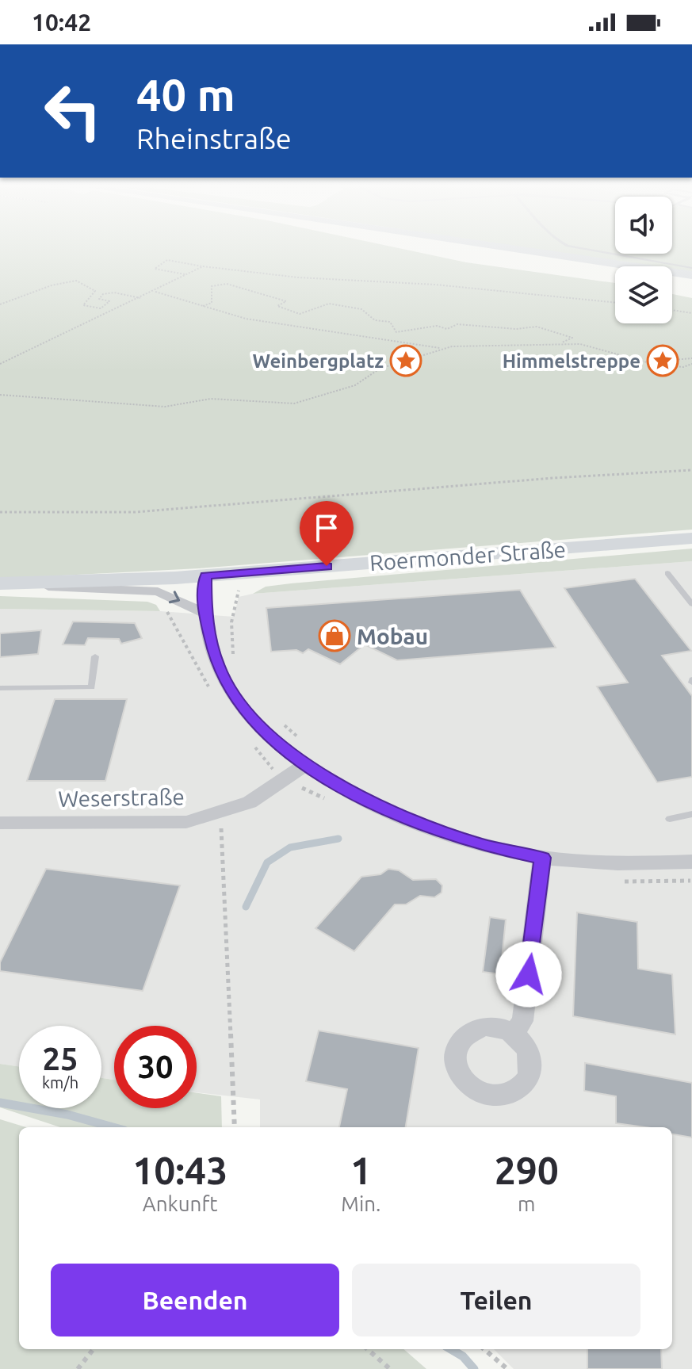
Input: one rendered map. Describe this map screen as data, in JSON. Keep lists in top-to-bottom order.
{
  "streets": {
    "main road": ["Roermonder Straße"],
    "street": ["Weserstraße"]
  },
  "places": {
    "place": ["Weinbergplatz", "Himmelstreppe"],
    "shop": ["Mobau"]
  },
  "page": {
    "status": "10:42",
    "turn": ["40 m", "Rheinstraße"],
    "speed": "25 km/h",
    "limit": "30",
    "eta": [
      "10:43",
      "Ankunft",
      "1",
      "Min.",
      "290",
      "m"
    ],
    "buttons": ["Beenden", "Teilen"]
  }
}
